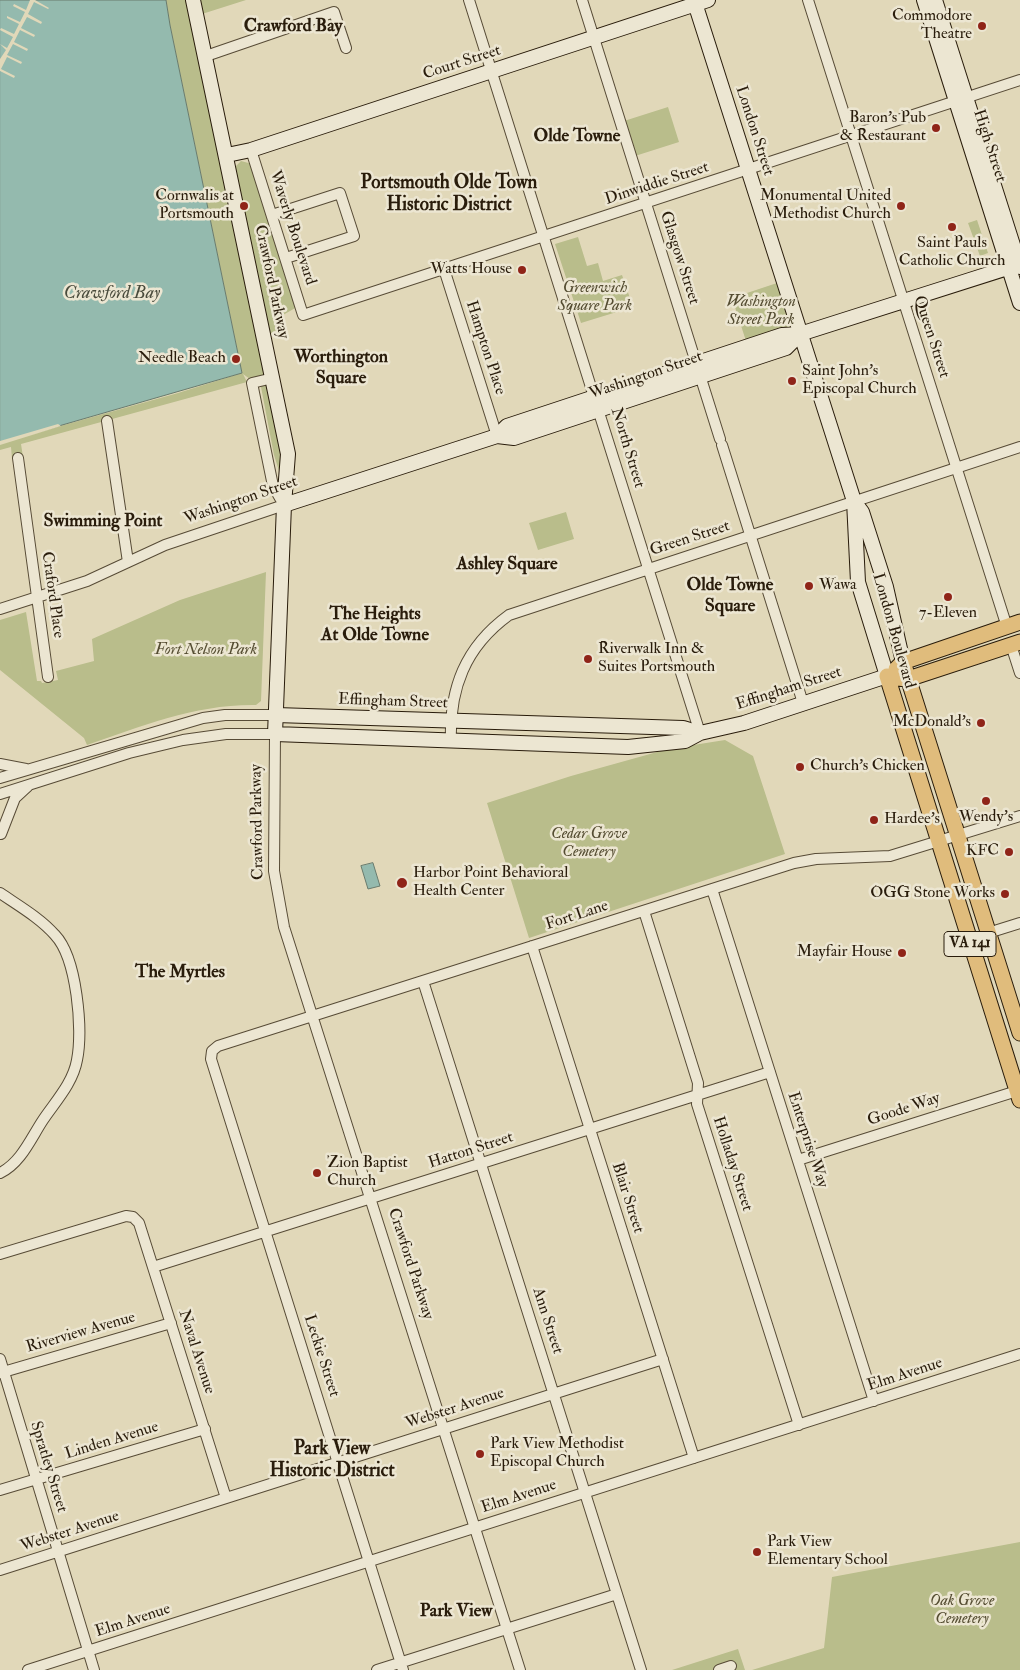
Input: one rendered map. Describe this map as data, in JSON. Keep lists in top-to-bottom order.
{
  "streets": {
    "main road": ["London Boulevard", "Effingham Street", "VA 141"],
    "street": [
      "Court Street",
      "London Street",
      "High Street",
      "Dinwiddie Street",
      "Waverly Boulevard",
      "Glasgow Street",
      "Crawford Parkway",
      "Queen Street",
      "Hampton Place",
      "Washington Street",
      "North Street",
      "Green Street",
      "Craford Place",
      "Fort Lane",
      "Goode Way",
      "Enterprise Way",
      "Hatton Street",
      "Holladay Street",
      "Blair Street",
      "Ann Street",
      "Riverview Avenue",
      "Naval Avenue",
      "Leckie Street",
      "Elm Avenue",
      "Webster Avenue",
      "Linden Avenue",
      "Spratley Street"
    ]
  },
  "crossings": [
    ["Court Street", "London Street"],
    ["Court Street", "Waverly Boulevard"],
    ["Court Street", "Glasgow Street"],
    ["Court Street", "Crawford Parkway"],
    ["Court Street", "North Street"],
    ["London Street", "Dinwiddie Street"],
    ["London Street", "Washington Street"],
    ["London Street", "Green Street"],
    ["London Street", "London Boulevard"],
    ["High Street", "Dinwiddie Street"],
    ["High Street", "Washington Street"],
    ["Dinwiddie Street", "Waverly Boulevard"],
    ["Dinwiddie Street", "Glasgow Street"],
    ["Dinwiddie Street", "Queen Street"],
    ["Dinwiddie Street", "Hampton Place"],
    ["Dinwiddie Street", "North Street"],
    ["Glasgow Street", "Washington Street"],
    ["Glasgow Street", "Green Street"],
    ["Glasgow Street", "Effingham Street"],
    ["Crawford Parkway", "Washington Street"],
    ["Crawford Parkway", "Effingham Street"],
    ["Crawford Parkway", "Fort Lane"],
    ["Crawford Parkway", "Hatton Street"],
    ["Crawford Parkway", "Elm Avenue"],
    ["Crawford Parkway", "Webster Avenue"],
    ["Queen Street", "Washington Street"],
    ["Queen Street", "Green Street"],
    ["Queen Street", "Effingham Street"],
    ["Hampton Place", "Washington Street"],
    ["Washington Street", "North Street"],
    ["Washington Street", "Craford Place"],
    ["North Street", "Green Street"],
    ["North Street", "Effingham Street"],
    ["Green Street", "London Boulevard"],
    ["Green Street", "Effingham Street"],
    ["London Boulevard", "Effingham Street"],
    ["London Boulevard", "Fort Lane"],
    ["London Boulevard", "Goode Way"],
    ["Fort Lane", "Enterprise Way"],
    ["Fort Lane", "Holladay Street"],
    ["Fort Lane", "Blair Street"],
    ["Fort Lane", "Ann Street"],
    ["Fort Lane", "Leckie Street"],
    ["Goode Way", "Enterprise Way"],
    ["Enterprise Way", "Hatton Street"],
    ["Enterprise Way", "Elm Avenue"],
    ["Hatton Street", "Holladay Street"],
    ["Hatton Street", "Blair Street"],
    ["Hatton Street", "Ann Street"],
    ["Hatton Street", "Naval Avenue"],
    ["Hatton Street", "Leckie Street"],
    ["Holladay Street", "Elm Avenue"],
    ["Blair Street", "Elm Avenue"],
    ["Blair Street", "Webster Avenue"],
    ["Ann Street", "Elm Avenue"],
    ["Ann Street", "Webster Avenue"],
    ["Riverview Avenue", "Naval Avenue"],
    ["Riverview Avenue", "Spratley Street"],
    ["Naval Avenue", "Webster Avenue"],
    ["Naval Avenue", "Linden Avenue"],
    ["Leckie Street", "Elm Avenue"],
    ["Leckie Street", "Webster Avenue"],
    ["Elm Avenue", "Spratley Street"],
    ["Webster Avenue", "Spratley Street"],
    ["Linden Avenue", "Spratley Street"]
  ],
  "districts": [
    "Crawford Bay",
    "Olde Towne",
    "Portsmouth Olde Town Historic District",
    "Worthington Square",
    "Swimming Point",
    "Ashley Square",
    "Olde Towne Square",
    "The Heights At Olde Towne",
    "The Myrtles",
    "Park View Historic District",
    "Park View"
  ],
  "water": ["Crawford Bay"],
  "parks": [
    "Greenwich Square Park",
    "Washington Street Park",
    "Fort Nelson Park",
    "Cedar Grove Cemetery",
    "Oak Grove Cemetery"
  ],
  "places": [
    "Commodore Theatre",
    "Baron’s Pub & Restaurant",
    "Cornwalis at Portsmouth",
    "Monumental United Methodist Church",
    "Saint Pauls Catholic Church",
    "Watts House",
    "Needle Beach",
    "Saint John's Episcopal Church",
    "Wawa",
    "7-Eleven",
    "Riverwalk Inn & Suites Portsmouth",
    "McDonald's",
    "Church's Chicken",
    "Wendy's",
    "Hardee's",
    "KFC",
    "Harbor Point Behavioral Health Center",
    "OGG Stone Works",
    "Mayfair House",
    "Zion Baptist Church",
    "Park View Methodist Episcopal Church",
    "Park View Elementary School"
  ]
}
